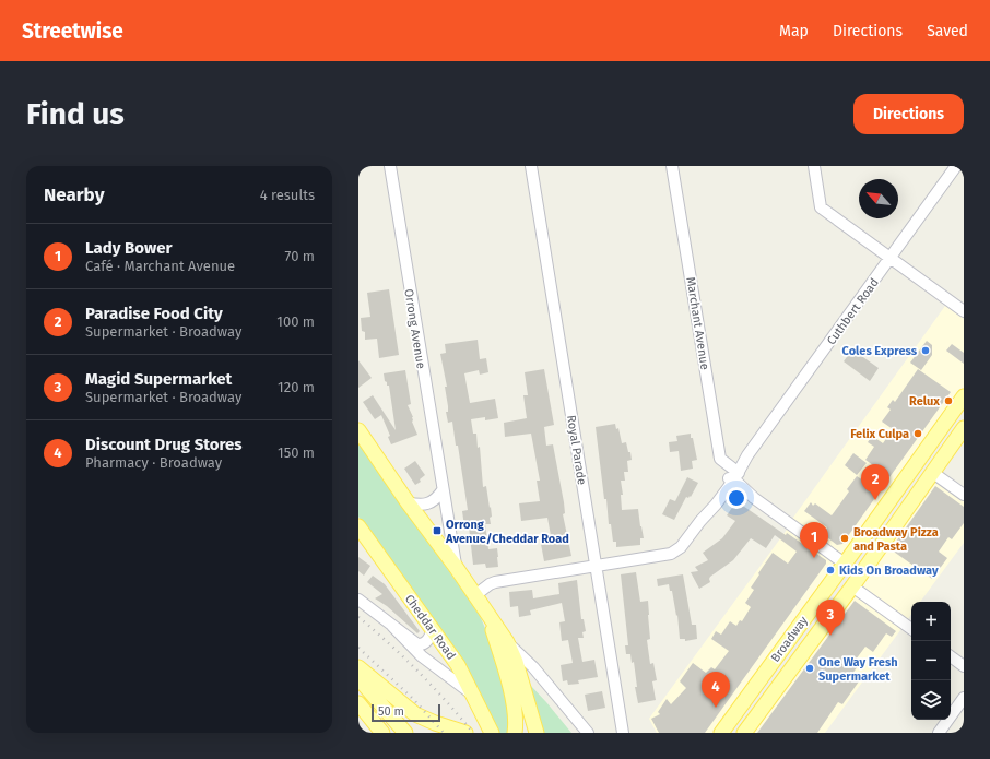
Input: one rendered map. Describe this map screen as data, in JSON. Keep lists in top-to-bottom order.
{
  "streets": {
    "main road": ["Cheddar Road", "Broadway"],
    "street": [
      "Cuthbert Road",
      "Marchant Avenue",
      "Orrong Avenue",
      "Royal Parade"
    ]
  },
  "crossings": [
    ["Cuthbert Road", "Marchant Avenue"],
    ["Cuthbert Road", "Royal Parade"],
    ["Marchant Avenue", "Broadway"]
  ],
  "places": {
    "other": [
      "Coles Express",
      "Relux",
      "Felix Culpa",
      "Broadway Pizza and Pasta",
      "Kids On Broadway",
      "One Way Fresh Supermarket"
    ],
    "transit": ["Orrong Avenue/Cheddar Road"]
  },
  "scale_bar": "50 m",
  "north": "top left",
  "page": {
    "header": "Streetwise",
    "nav": ["Map", "Directions", "Saved"],
    "buttons": "Directions",
    "title": "Find us",
    "heading": ["Nearby", "4 results"],
    "list": [
      {
        "mark": "1",
        "name": "Lady Bower",
        "note": "Café · Marchant Avenue",
        "value": "70 m"
      },
      {
        "mark": "2",
        "name": "Paradise Food City",
        "note": "Supermarket · Broadway",
        "value": "100 m"
      },
      {
        "mark": "3",
        "name": "Magid Supermarket",
        "note": "Supermarket · Broadway",
        "value": "120 m"
      },
      {
        "mark": "4",
        "name": "Discount Drug Stores",
        "note": "Pharmacy · Broadway",
        "value": "150 m"
      }
    ],
    "pins": [
      "2",
      "1",
      "3",
      "4"
    ],
    "map_buttons": ["+", "−"],
    "scale": "50 m"
  }
}
